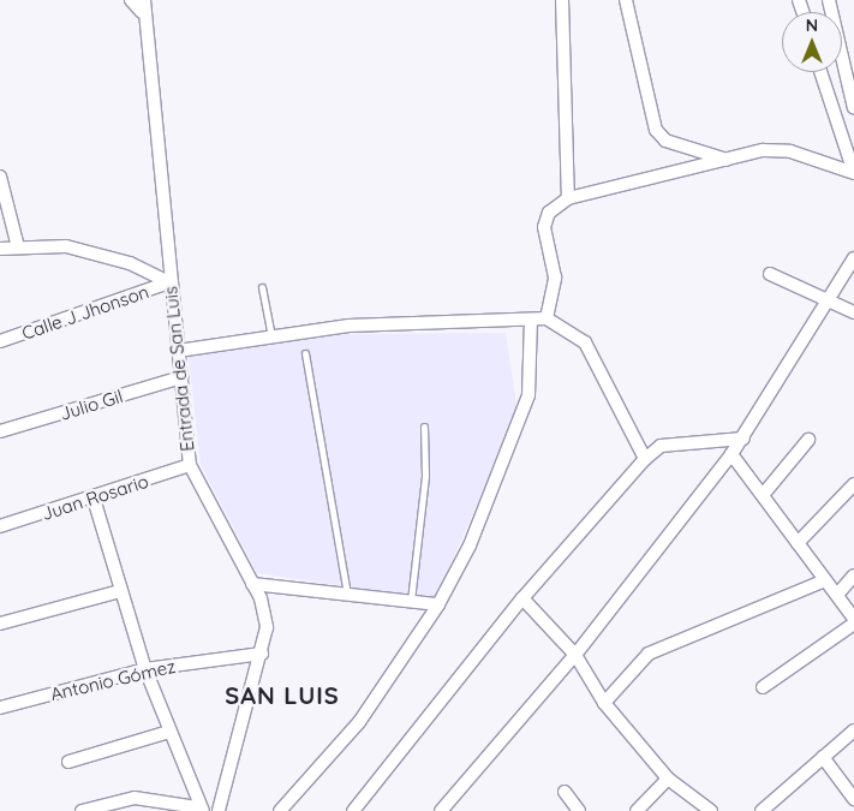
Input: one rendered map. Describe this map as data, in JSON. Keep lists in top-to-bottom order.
{
  "streets": {
    "street": [
      "Calle J Jhonson",
      "Entrada de San Luis",
      "Julio Gil",
      "Juan Rosario",
      "Antonio Gómez"
    ]
  },
  "crossings": [
    ["Calle J Jhonson", "Entrada de San Luis"],
    ["Entrada de San Luis", "Julio Gil"],
    ["Entrada de San Luis", "Juan Rosario"],
    ["Entrada de San Luis", "Antonio Gómez"]
  ],
  "districts": ["SAN LUIS"],
  "north": "top"
}
